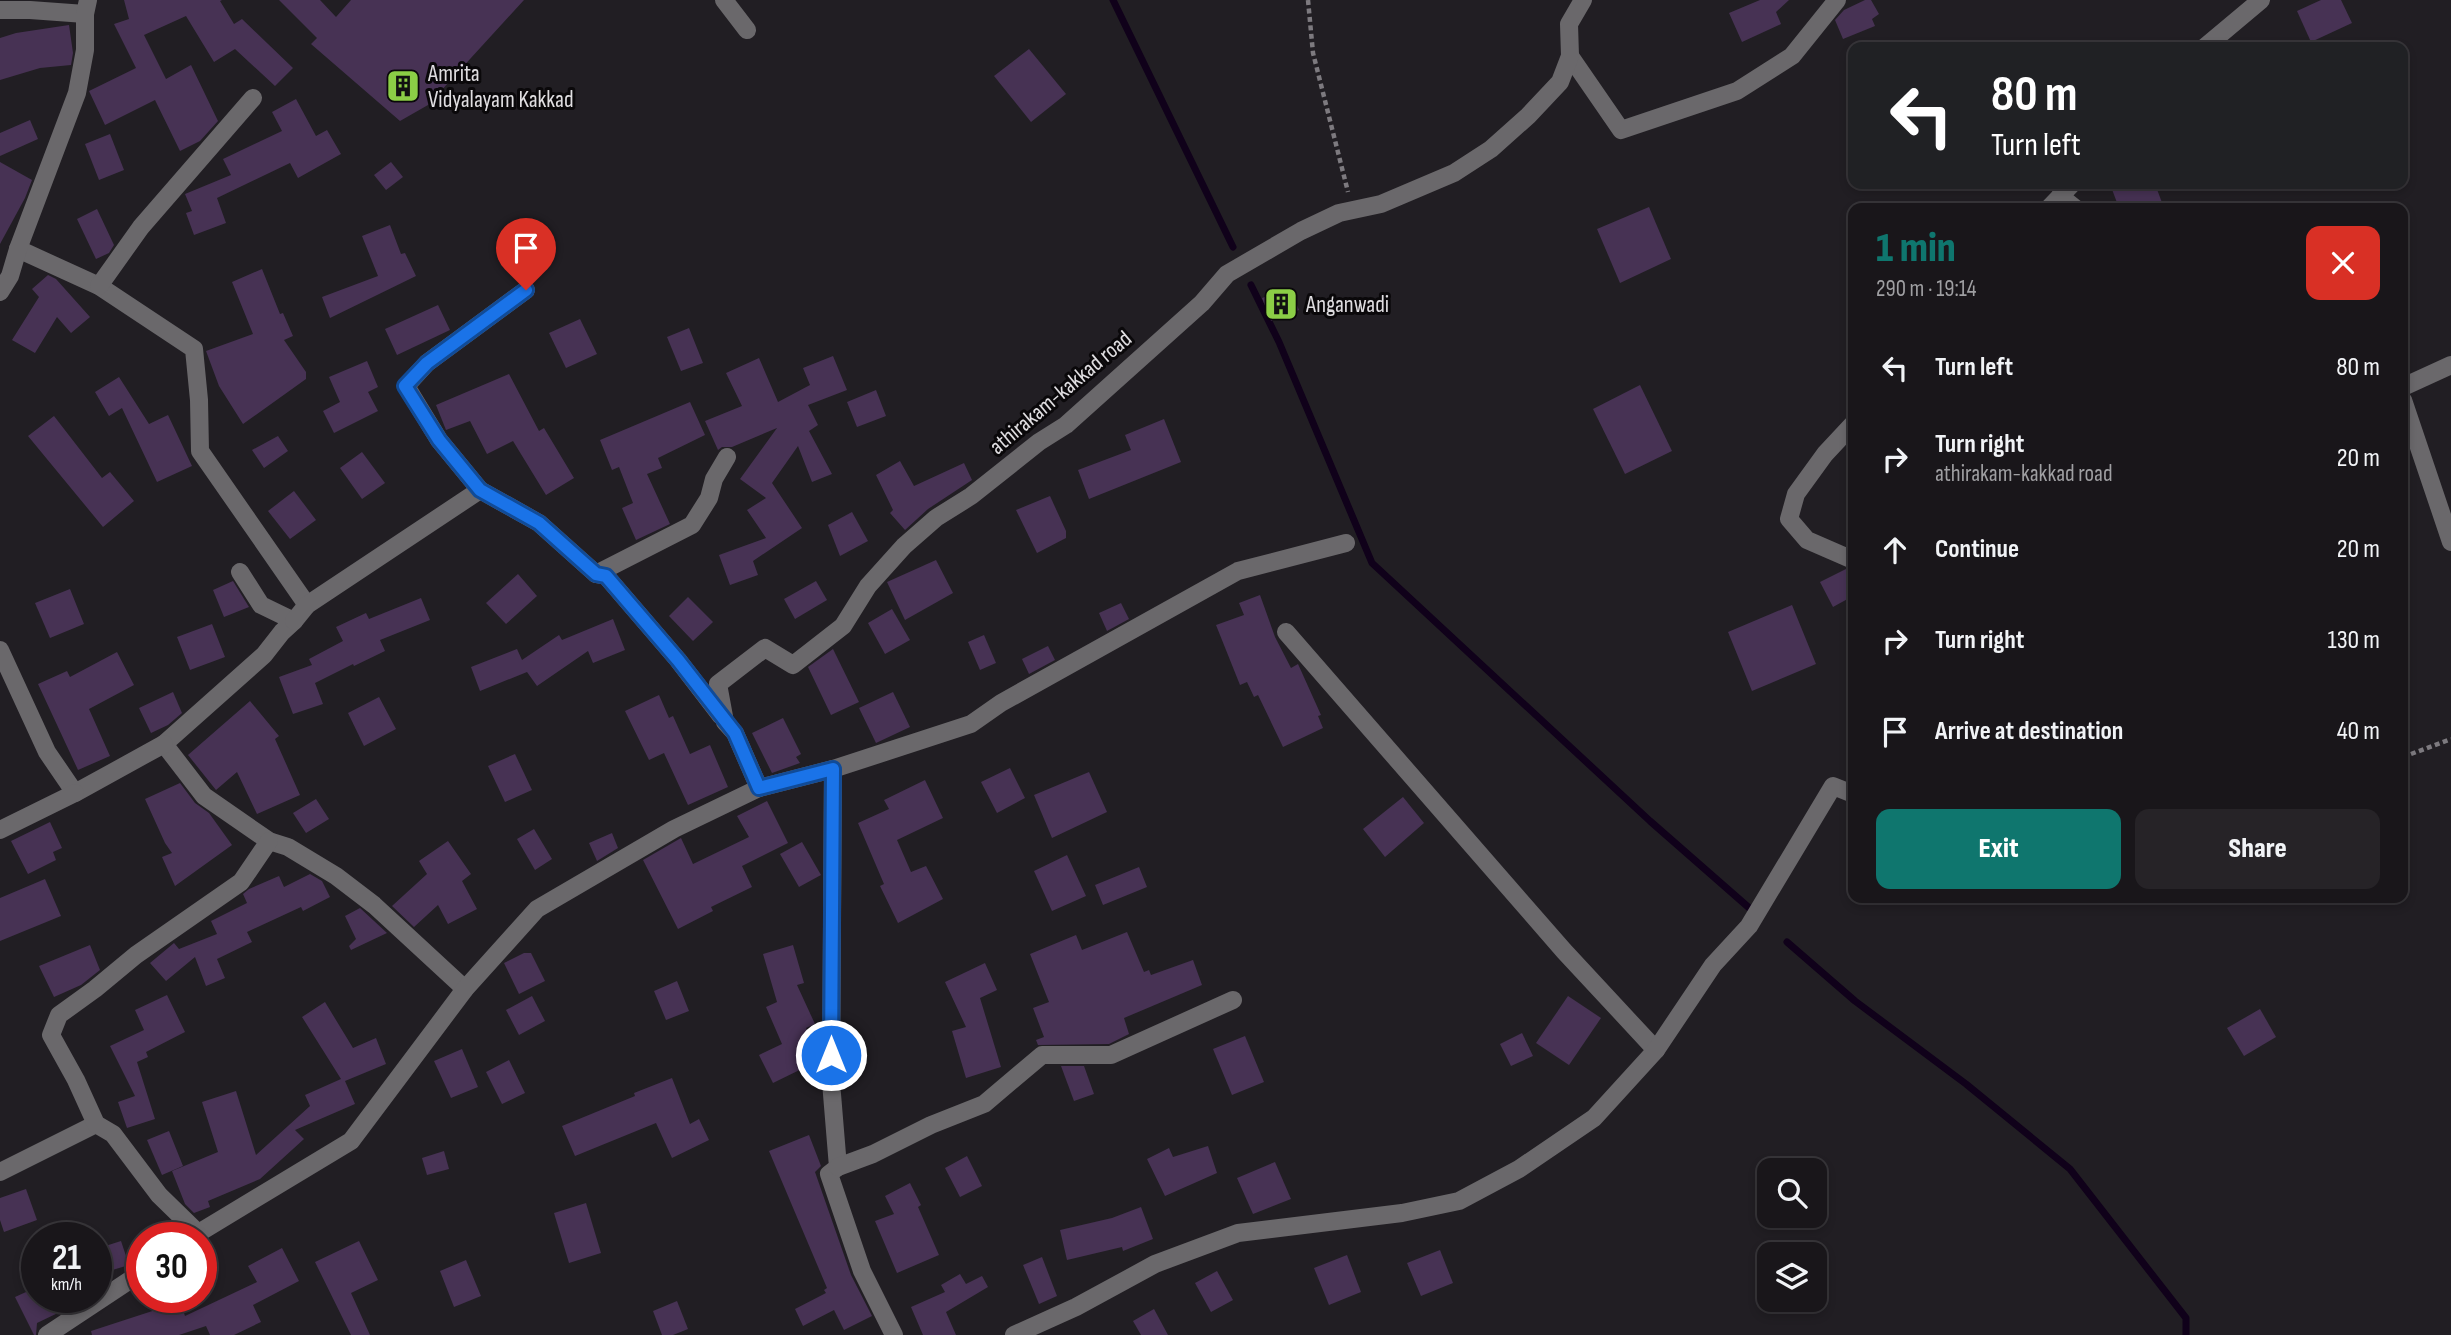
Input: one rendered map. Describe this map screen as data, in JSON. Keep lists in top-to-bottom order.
{
  "streets": {
    "street": ["athirakam-kakkad road"]
  },
  "places": {
    "building": ["Amrita Vidyalayam Kakkad", "Anganwadi"]
  },
  "page": {
    "turn": ["80 m", "Turn left"],
    "heading": ["1 min", "290 m · 19:14"],
    "list": [
      {
        "name": "Turn left",
        "value": "80 m"
      },
      {
        "name": "Turn right",
        "note": "athirakam-kakkad road",
        "value": "20 m"
      },
      {
        "name": "Continue",
        "value": "20 m"
      },
      {
        "name": "Turn right",
        "value": "130 m"
      },
      {
        "name": "Arrive at destination",
        "value": "40 m"
      }
    ],
    "buttons": ["Exit", "Share"],
    "speed": "21 km/h",
    "limit": "30"
  }
}
